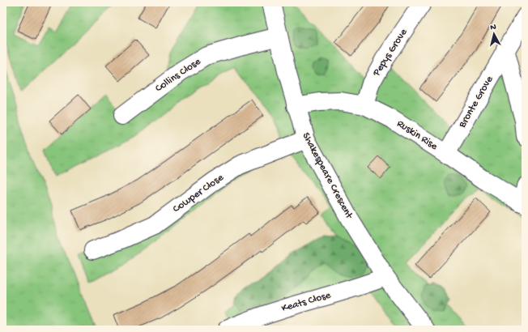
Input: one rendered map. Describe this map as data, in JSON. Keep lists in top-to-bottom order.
{
  "streets": {
    "street": [
      "Pepys Grove",
      "Collins Close",
      "Bronte Grove",
      "Ruskin Rise",
      "Shakespeare Crescent",
      "Cowper Close",
      "Keats Close"
    ]
  },
  "crossings": [
    ["Pepys Grove", "Ruskin Rise"],
    ["Collins Close", "Shakespeare Crescent"],
    ["Bronte Grove", "Ruskin Rise"],
    ["Ruskin Rise", "Shakespeare Crescent"],
    ["Shakespeare Crescent", "Cowper Close"],
    ["Shakespeare Crescent", "Keats Close"]
  ],
  "north": "top"
}
